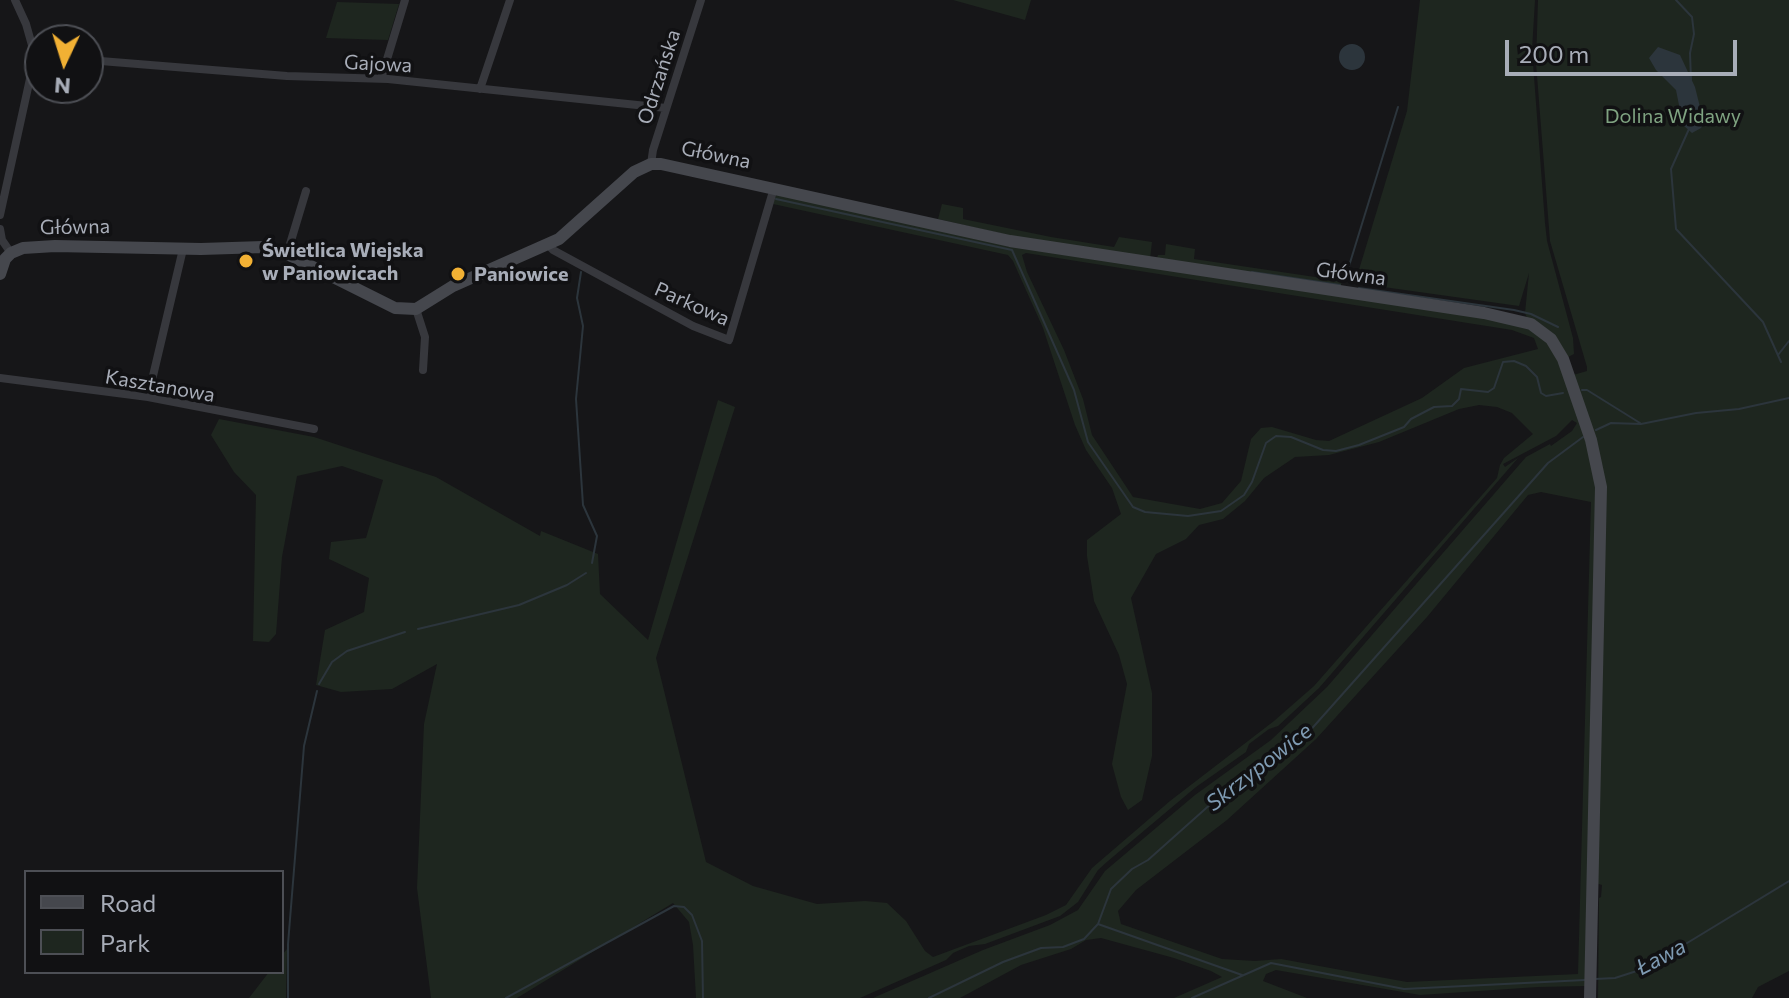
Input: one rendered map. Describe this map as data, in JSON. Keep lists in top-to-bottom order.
{
  "streets": {
    "street": [
      "Gajowa",
      "Odrzańska",
      "Główna",
      "Parkowa",
      "Kasztanowa"
    ]
  },
  "crossings": [
    ["Gajowa", "Odrzańska"],
    ["Odrzańska", "Główna"],
    ["Główna", "Parkowa"]
  ],
  "water": ["Skrzypowice", "Ława"],
  "parks": ["Dolina Widawy"],
  "places": ["Świetlica Wiejska w Paniowicach", "Paniowice"],
  "legend": ["Road", "Park"],
  "scale_bar": "200 m",
  "north": "bottom"
}
